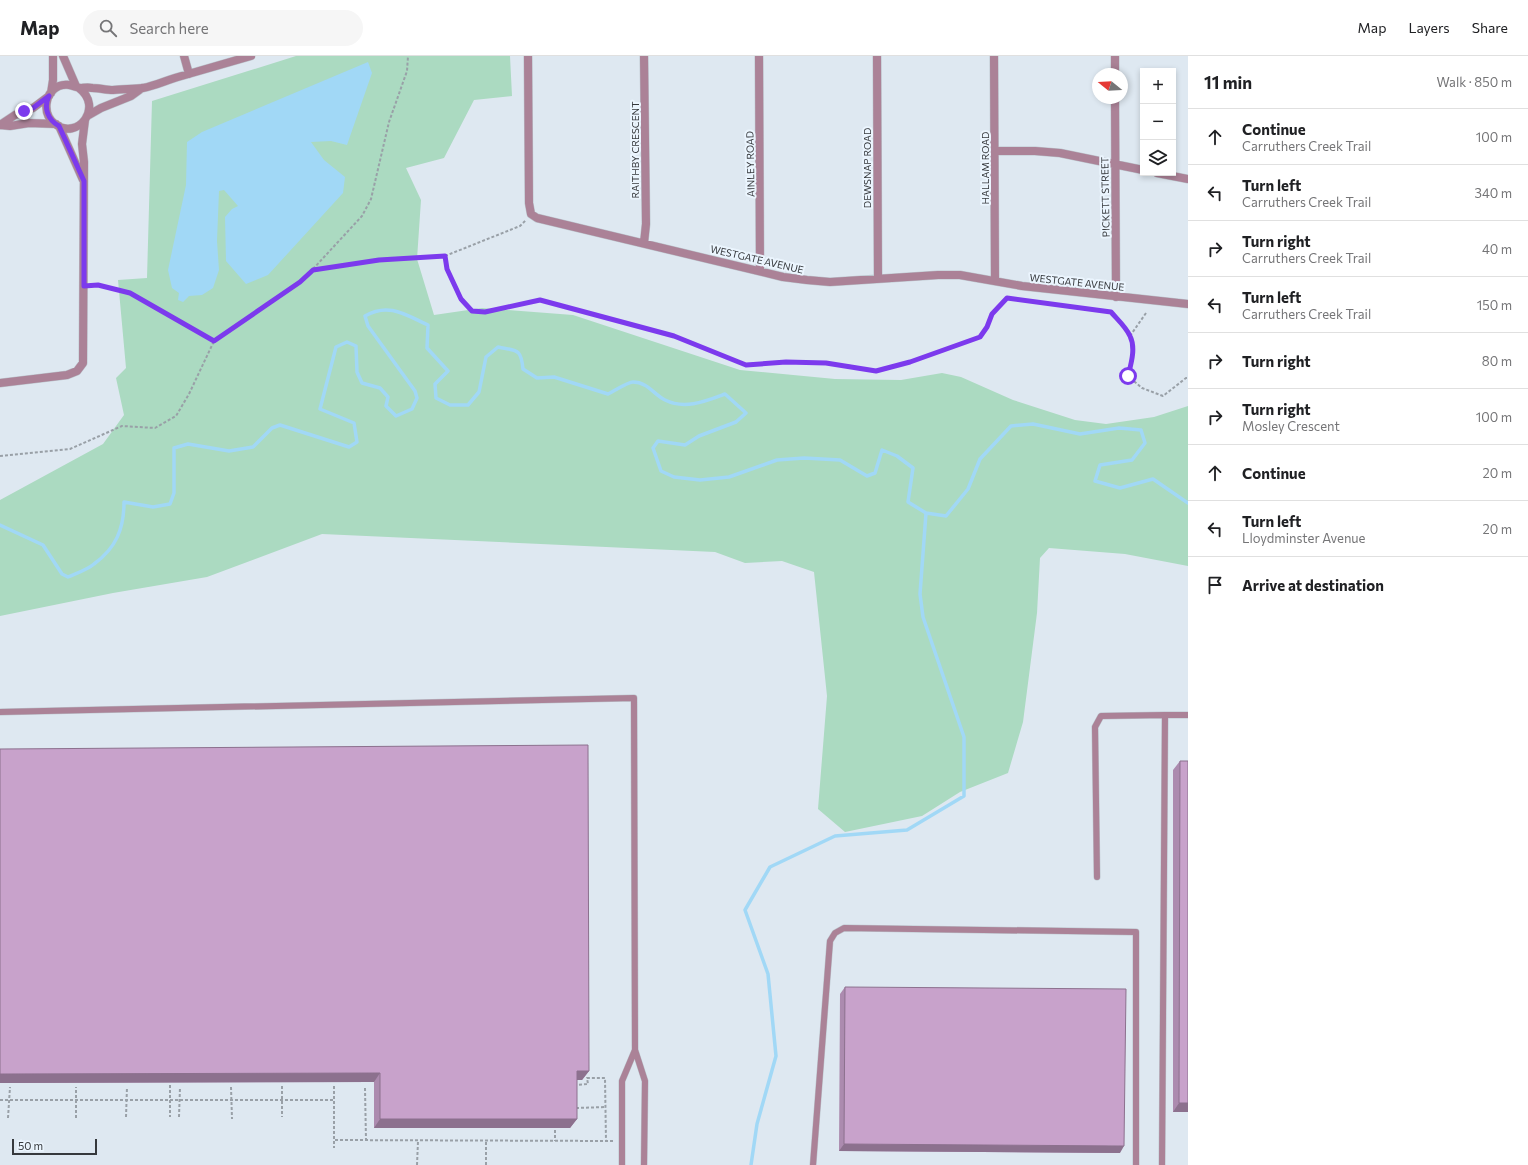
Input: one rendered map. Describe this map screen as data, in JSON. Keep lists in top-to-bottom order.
{
  "streets": {
    "street": [
      "RAITHBY CRESCENT",
      "AINLEY ROAD",
      "DEWSNAP ROAD",
      "HALLAM ROAD",
      "PICKETT STREET",
      "WESTGATE AVENUE"
    ]
  },
  "crossings": [
    ["RAITHBY CRESCENT", "WESTGATE AVENUE"],
    ["AINLEY ROAD", "WESTGATE AVENUE"],
    ["DEWSNAP ROAD", "WESTGATE AVENUE"],
    ["HALLAM ROAD", "WESTGATE AVENUE"],
    ["PICKETT STREET", "WESTGATE AVENUE"]
  ],
  "scale_bar": "50 m",
  "north": "left",
  "page": {
    "header": "Map",
    "search": "Search here",
    "nav": ["Map", "Layers", "Share"],
    "heading": ["11 min", "Walk · 850 m"],
    "map_buttons": ["+", "−"],
    "list": [
      ["Continue", "Carruthers Creek Trail", "100 m"],
      ["Turn left", "Carruthers Creek Trail", "340 m"],
      ["Turn right", "Carruthers Creek Trail", "40 m"],
      ["Turn left", "Carruthers Creek Trail", "150 m"],
      ["Turn right", "80 m"],
      ["Turn right", "Mosley Crescent", "100 m"],
      ["Continue", "20 m"],
      ["Turn left", "Lloydminster Avenue", "20 m"],
      "Arrive at destination"
    ],
    "scale": "50 m"
  }
}
